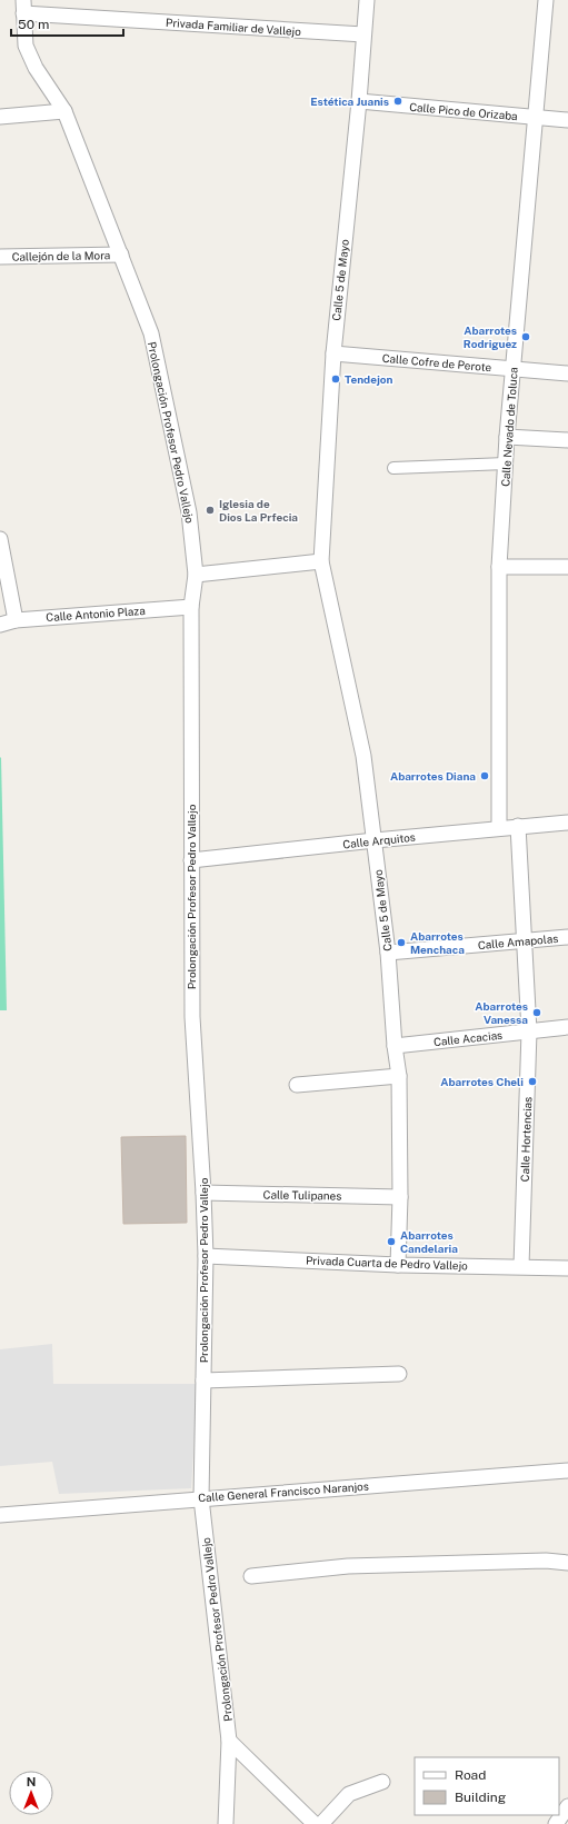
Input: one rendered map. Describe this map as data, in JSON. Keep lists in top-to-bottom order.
{
  "streets": {
    "street": [
      "Privada Familiar de Vallejo",
      "Calle Pico de Orizaba",
      "Callejón de la Mora",
      "Calle 5 de Mayo",
      "Calle Cofre de Perote",
      "Calle Nevado de Toluca",
      "Prolongación Profesor Pedro Vallejo",
      "Calle Antonio Plaza",
      "Calle Arquitos",
      "Calle Amapolas",
      "Calle Acacias",
      "Calle Hortencias",
      "Calle Tulipanes",
      "Privada Cuarta de Pedro Vallejo",
      "Calle General Francisco Naranjos"
    ]
  },
  "crossings": [
    ["Privada Familiar de Vallejo", "Calle 5 de Mayo"],
    ["Privada Familiar de Vallejo", "Prolongación Profesor Pedro Vallejo"],
    ["Calle Pico de Orizaba", "Calle 5 de Mayo"],
    ["Calle Pico de Orizaba", "Calle Nevado de Toluca"],
    ["Callejón de la Mora", "Prolongación Profesor Pedro Vallejo"],
    ["Calle 5 de Mayo", "Calle Cofre de Perote"],
    ["Calle 5 de Mayo", "Calle Arquitos"],
    ["Calle 5 de Mayo", "Calle Amapolas"],
    ["Calle 5 de Mayo", "Calle Acacias"],
    ["Calle 5 de Mayo", "Calle Tulipanes"],
    ["Calle 5 de Mayo", "Privada Cuarta de Pedro Vallejo"],
    ["Calle Cofre de Perote", "Calle Nevado de Toluca"],
    ["Calle Nevado de Toluca", "Calle Arquitos"],
    ["Prolongación Profesor Pedro Vallejo", "Calle Antonio Plaza"],
    ["Prolongación Profesor Pedro Vallejo", "Calle Arquitos"],
    ["Prolongación Profesor Pedro Vallejo", "Calle Tulipanes"],
    ["Prolongación Profesor Pedro Vallejo", "Privada Cuarta de Pedro Vallejo"],
    ["Prolongación Profesor Pedro Vallejo", "Calle General Francisco Naranjos"],
    ["Calle Arquitos", "Calle Hortencias"],
    ["Calle Amapolas", "Calle Hortencias"],
    ["Calle Acacias", "Calle Hortencias"],
    ["Calle Hortencias", "Privada Cuarta de Pedro Vallejo"]
  ],
  "places": [
    "Estética Juanis",
    "Abarrotes Rodriguez",
    "Tendejon",
    "Iglesia de Dios La Prfecia",
    "Abarrotes Diana",
    "Abarrotes Menchaca",
    "Abarrotes Vanessa",
    "Abarrotes Cheli",
    "Abarrotes Candelaria"
  ],
  "legend": ["Road", "Building"],
  "scale_bar": "50 m",
  "north": "top"
}
